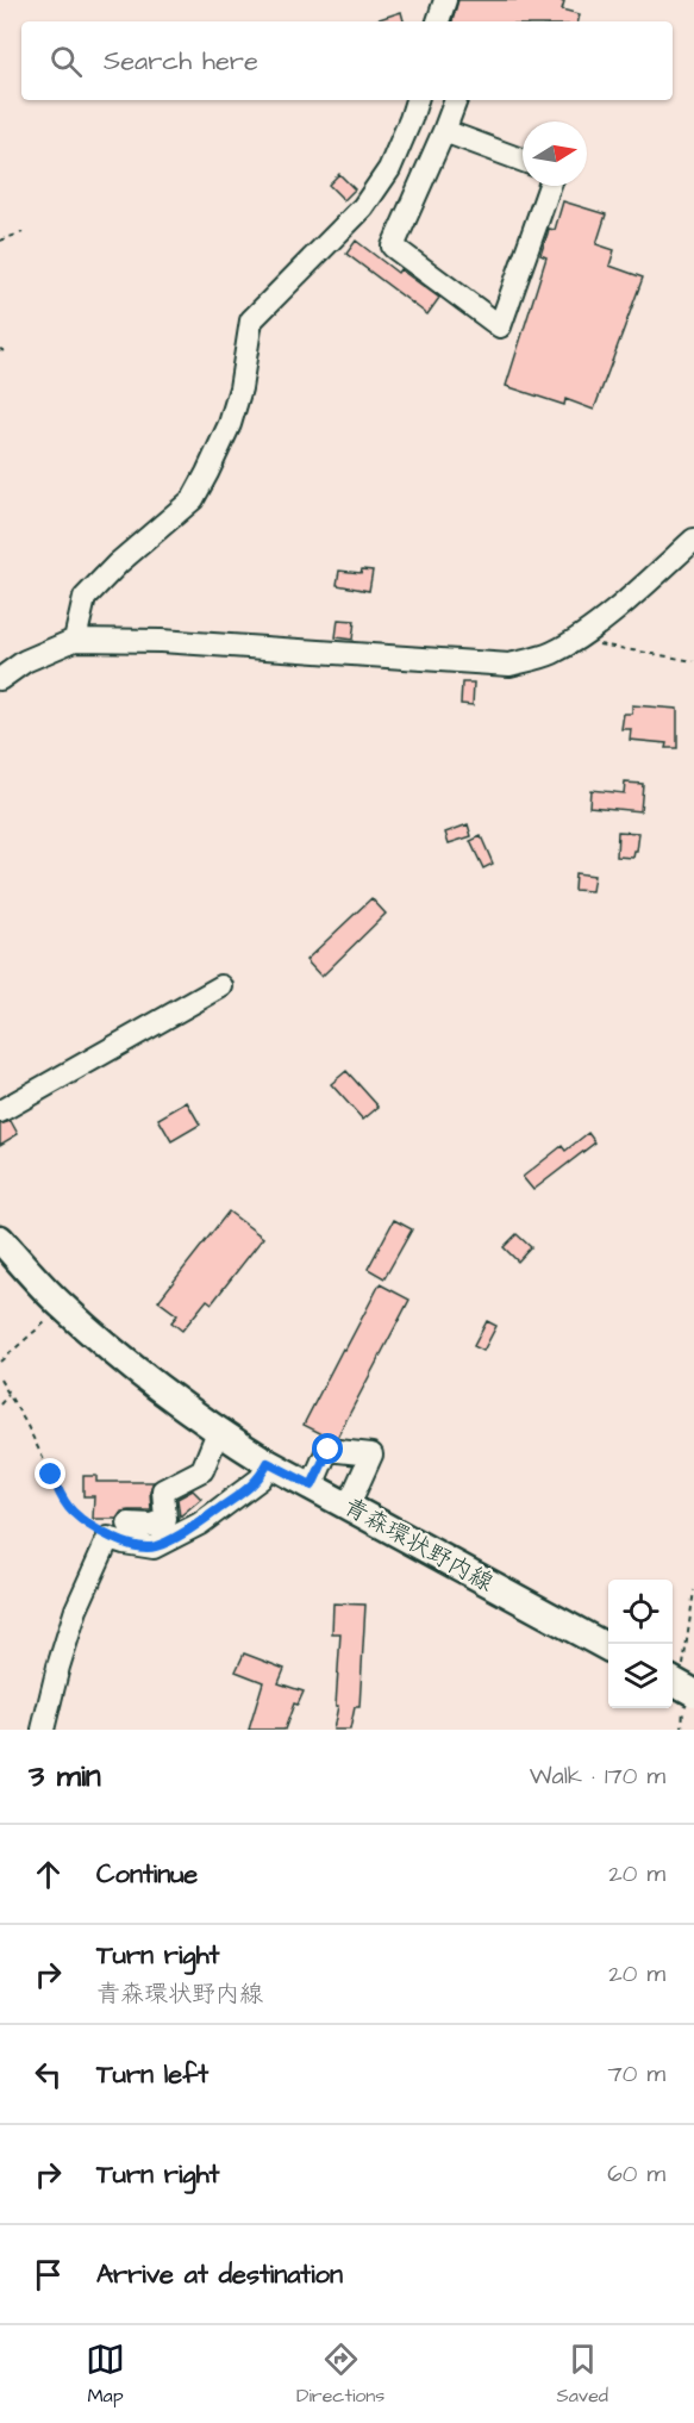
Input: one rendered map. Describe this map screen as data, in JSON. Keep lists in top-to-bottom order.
{
  "streets": {
    "main road": ["青森環状野内線"]
  },
  "north": "right",
  "page": {
    "search": "Search here",
    "heading": ["3 min", "Walk · 170 m"],
    "list": [
      ["Continue", "20 m"],
      ["Turn right", "青森環状野内線", "20 m"],
      ["Turn left", "70 m"],
      ["Turn right", "60 m"],
      "Arrive at destination"
    ],
    "nav": ["Map", "Directions", "Saved"]
  }
}
